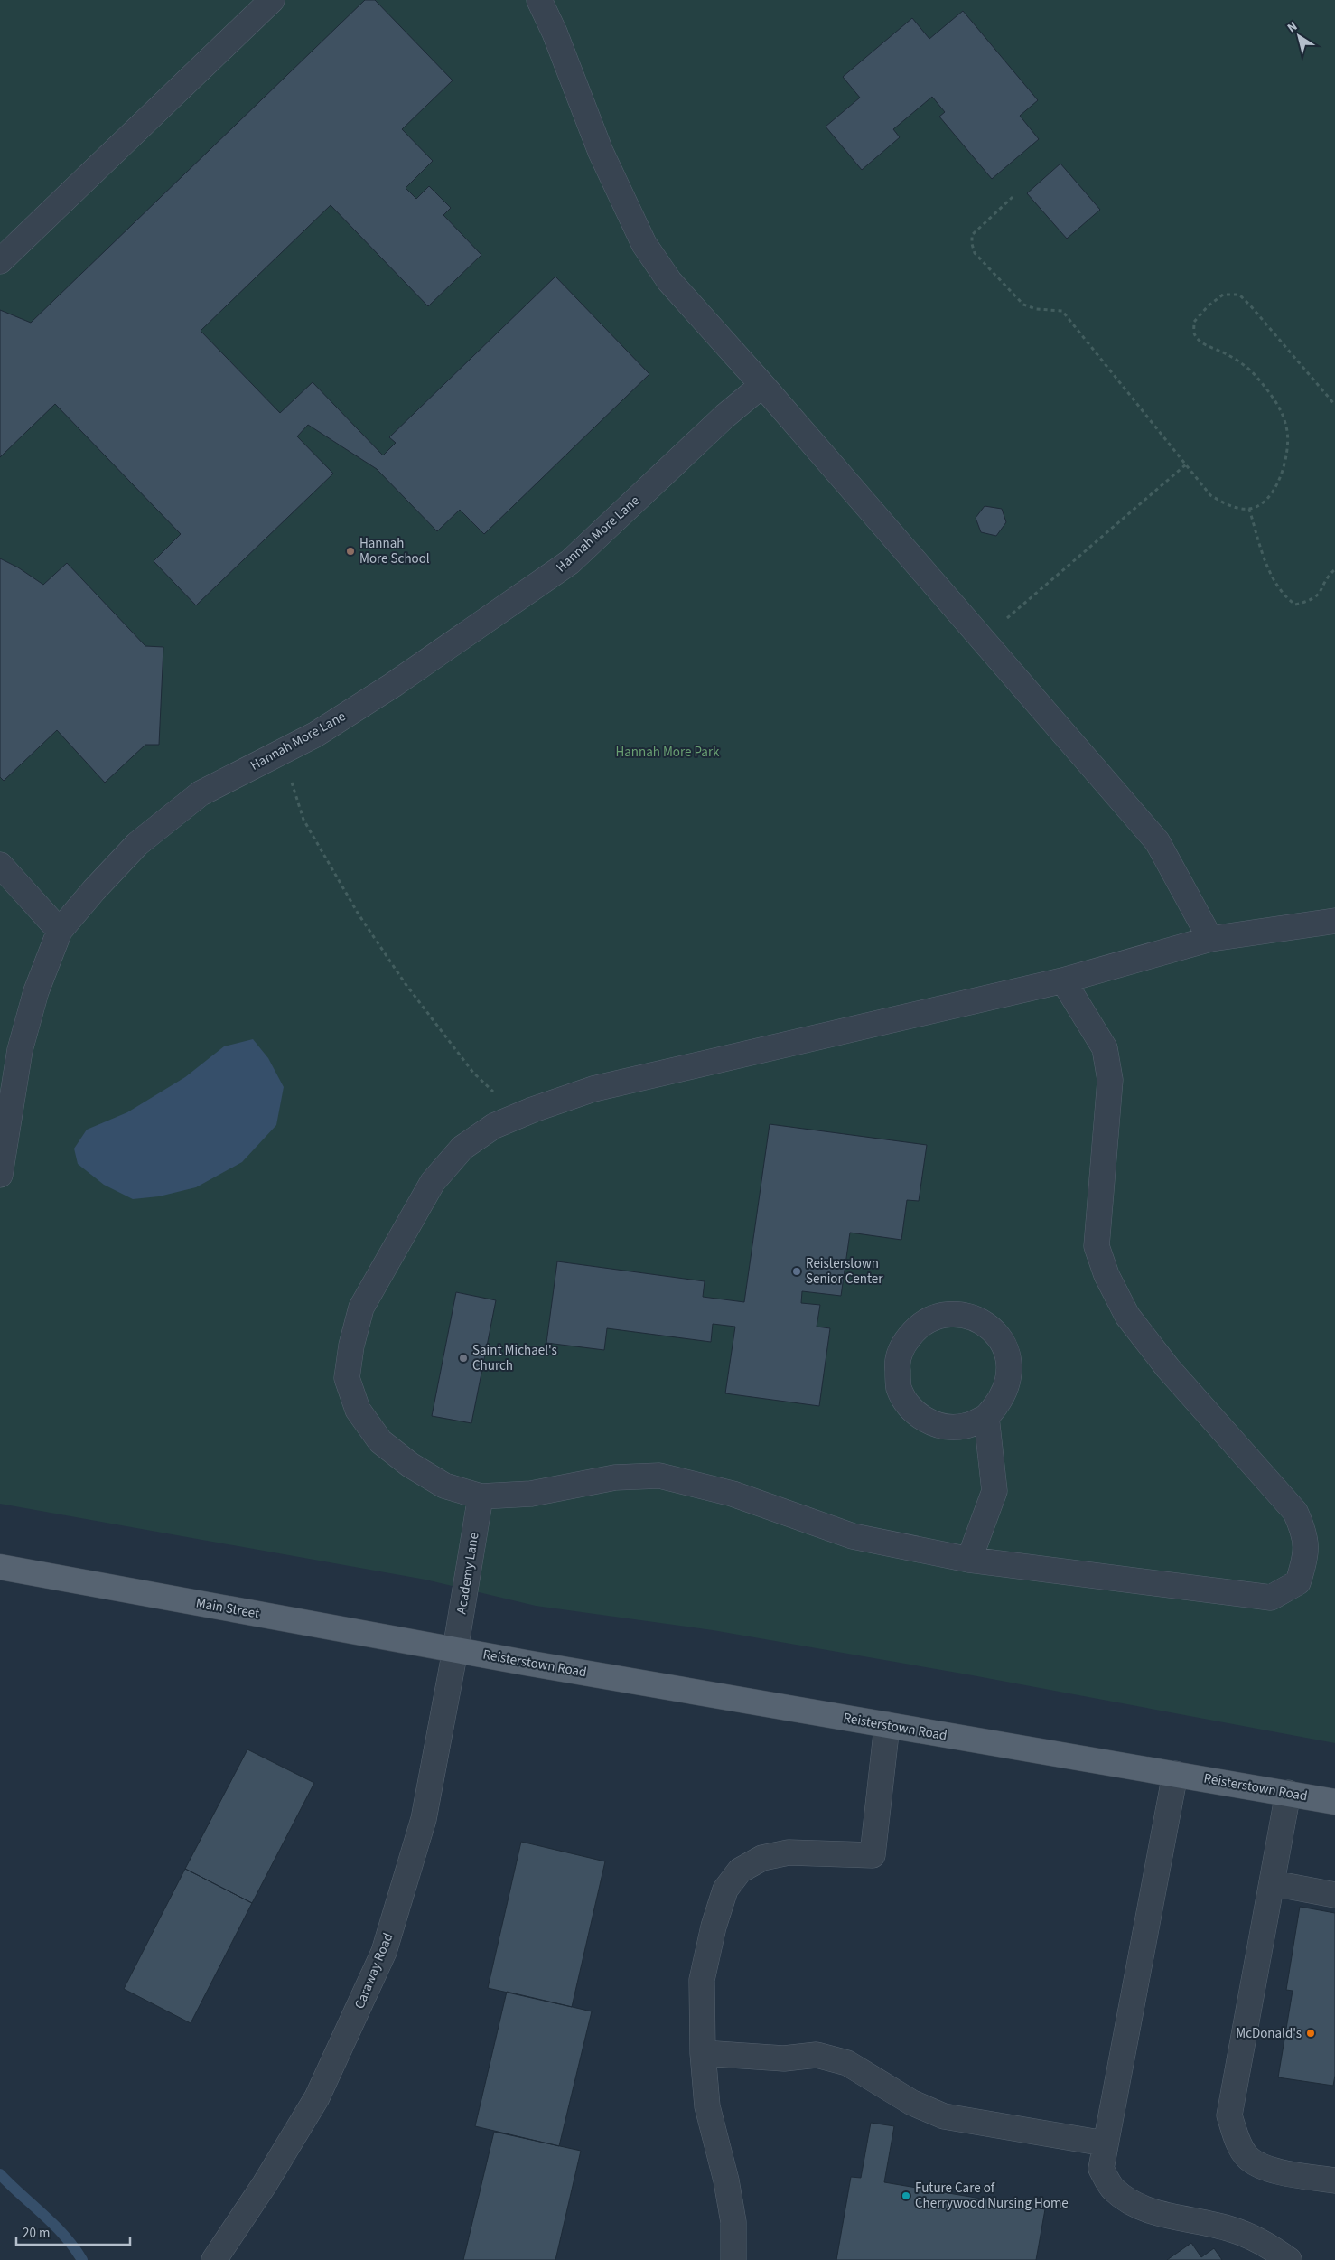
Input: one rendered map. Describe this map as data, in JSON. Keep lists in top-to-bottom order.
{
  "streets": {
    "main road": ["Main Street", "Reisterstown Road"],
    "street": ["Hannah More Lane", "Academy Lane", "Caraway Road"]
  },
  "crossings": [
    ["Academy Lane", "Main Street"],
    ["Academy Lane", "Reisterstown Road"],
    ["Academy Lane", "Caraway Road"],
    ["Main Street", "Reisterstown Road"],
    ["Main Street", "Caraway Road"],
    ["Reisterstown Road", "Caraway Road"]
  ],
  "parks": ["Hannah More Park"],
  "places": [
    "Hannah More School",
    "Reisterstown Senior Center",
    "Saint Michael's Church",
    "McDonald's",
    "Future Care of Cherrywood Nursing Home"
  ],
  "scale_bar": "20 m",
  "north": "top left"
}
